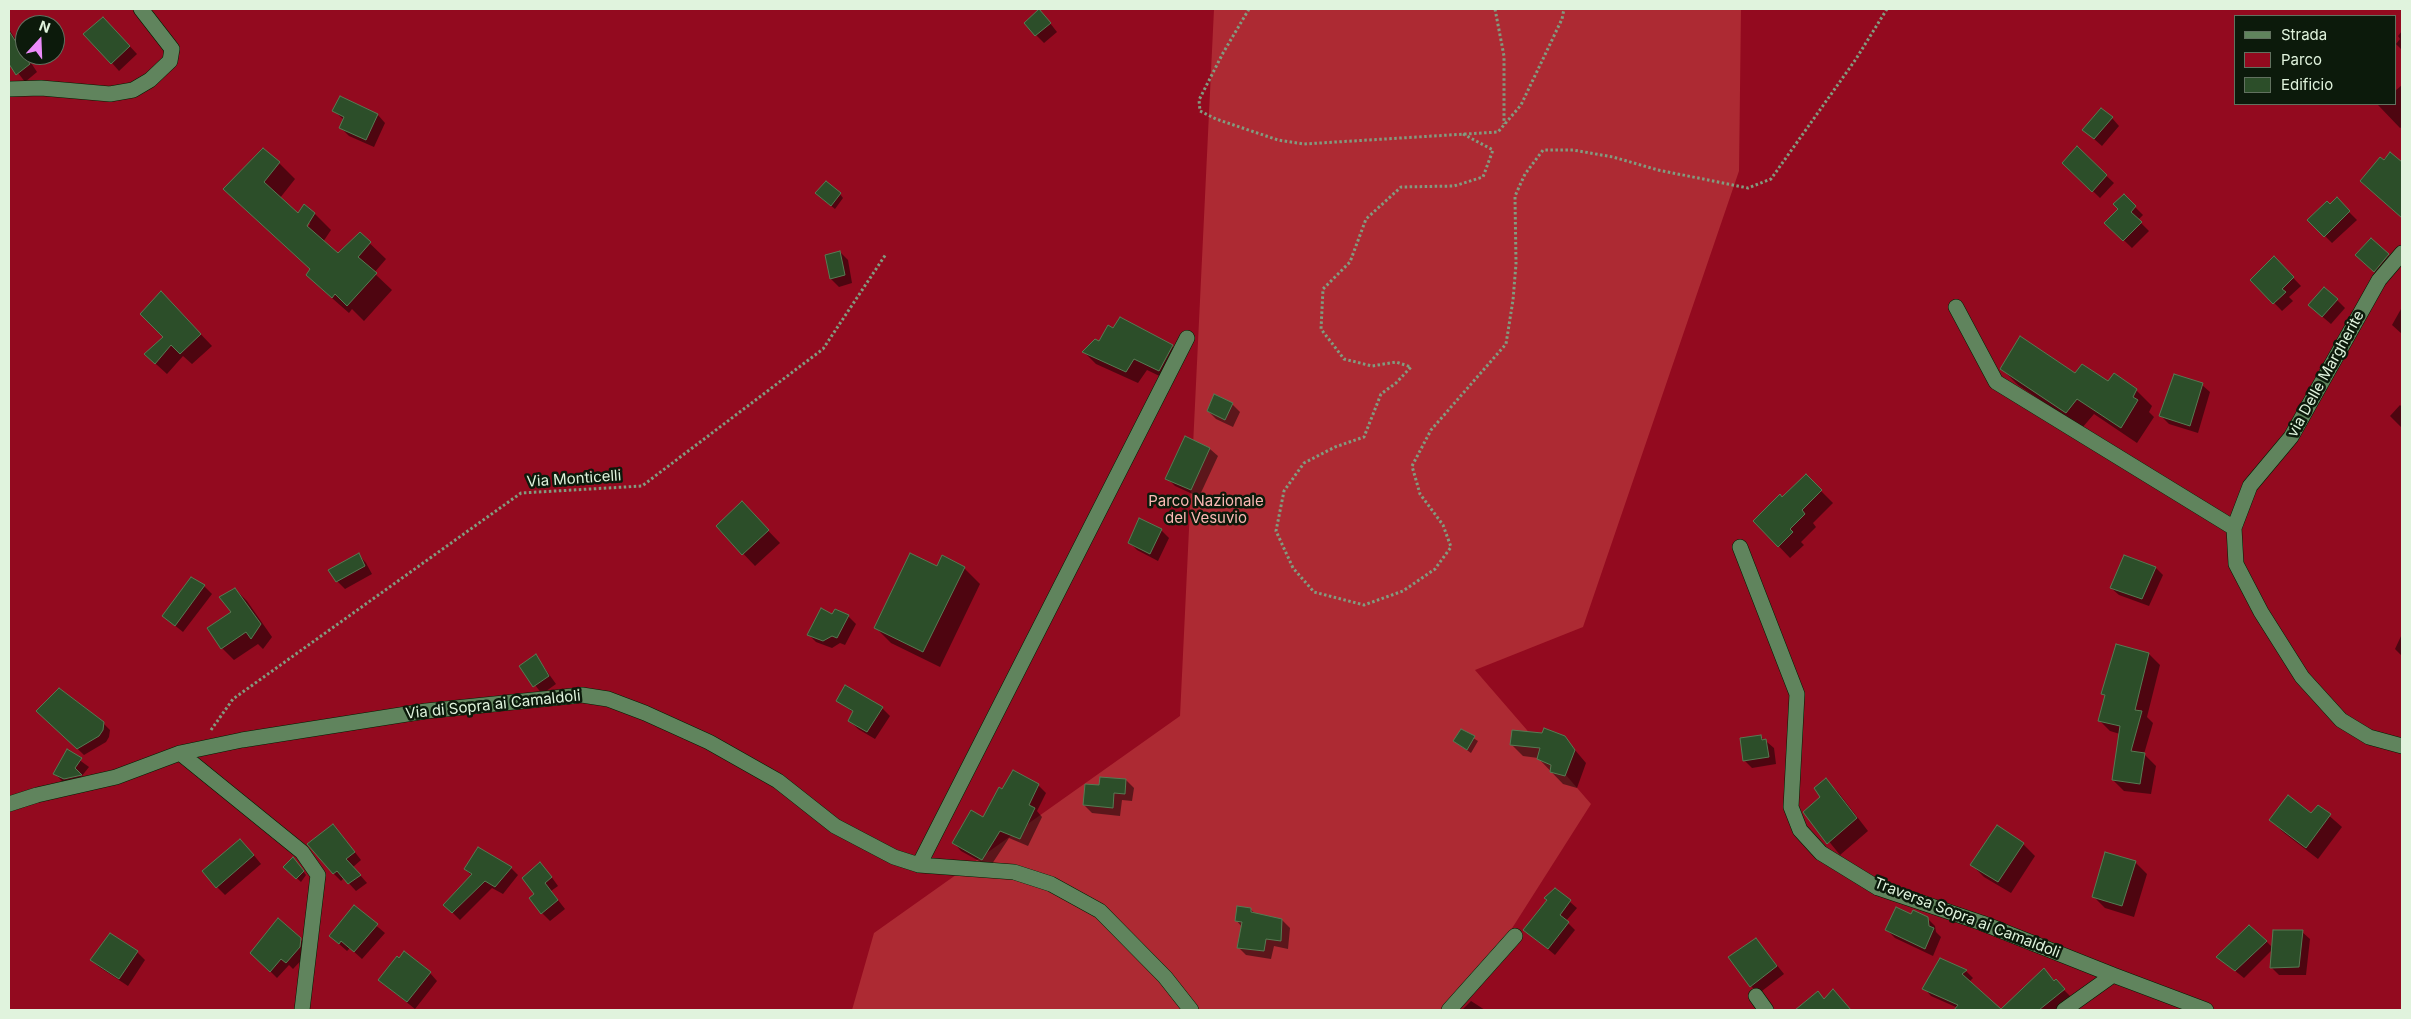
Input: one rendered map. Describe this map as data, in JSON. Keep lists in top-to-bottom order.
{
  "streets": {
    "street": ["via Delle Margherite", "Via di Sopra ai Camaldoli", "Traversa Sopra ai Camaldoli"],
    "path": ["Via Monticelli"]
  },
  "crossings": [
    ["Via Monticelli", "Via di Sopra ai Camaldoli"]
  ],
  "parks": ["Parco Nazionale del Vesuvio"],
  "legend": ["Strada", "Parco", "Edificio"],
  "north": "top"
}
